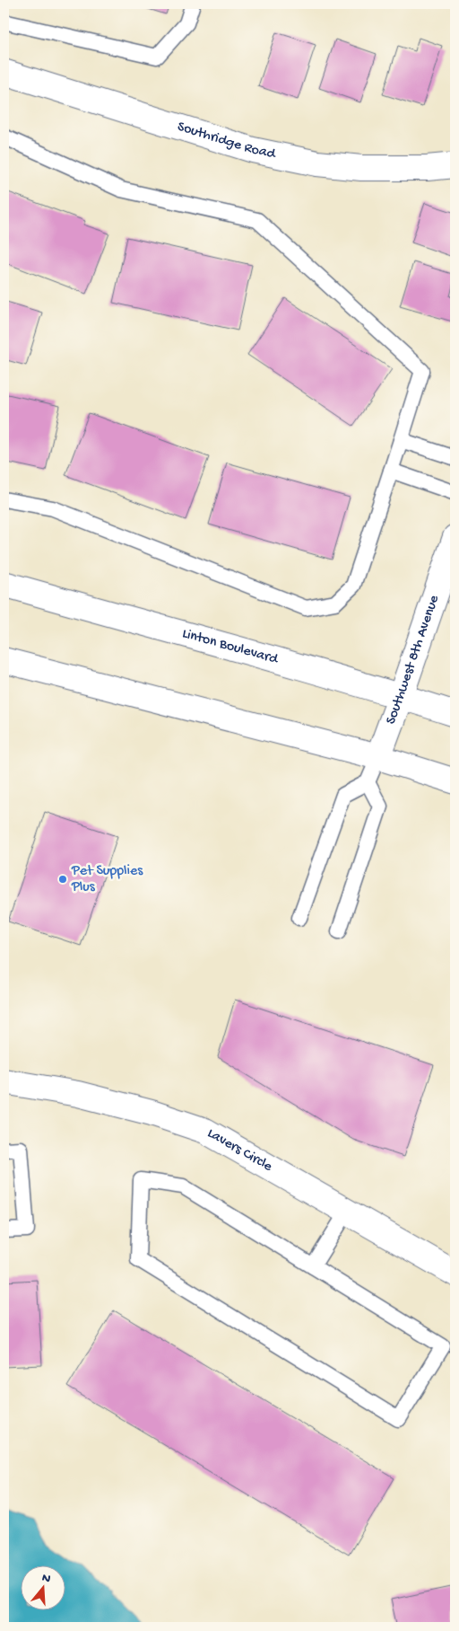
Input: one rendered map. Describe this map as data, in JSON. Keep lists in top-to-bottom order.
{
  "streets": {
    "street": [
      "Southridge Road",
      "Linton Boulevard",
      "Southwest 8th Avenue",
      "Lavers Circle"
    ]
  },
  "crossings": [
    ["Linton Boulevard", "Southwest 8th Avenue"]
  ],
  "places": ["Pet Supplies Plus"],
  "north": "top"
}
